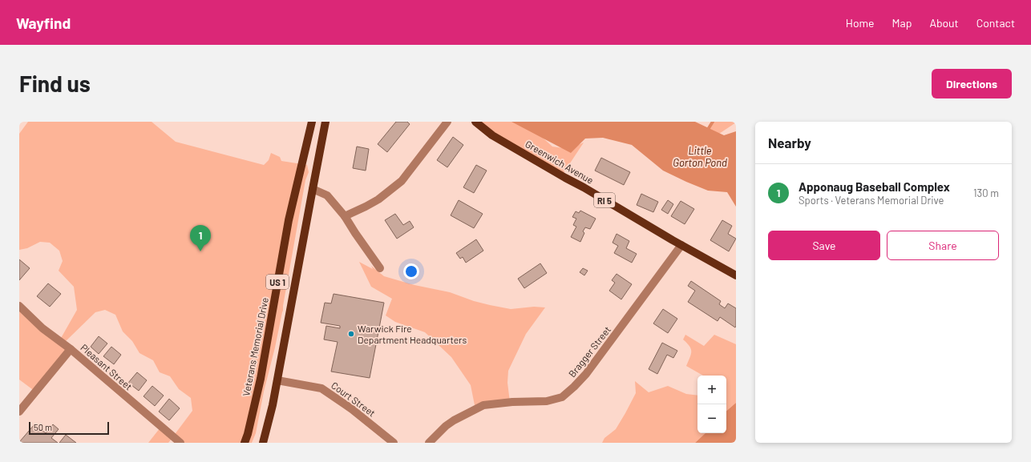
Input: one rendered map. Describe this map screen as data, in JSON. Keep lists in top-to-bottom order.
{
  "streets": {
    "main road": [
      "Greenwich Avenue",
      "RI 5",
      "US 1",
      "Veterans Memorial Drive"
    ],
    "street": ["Bragger Street", "Pleasant Street", "Court Street"]
  },
  "crossings": [
    ["Greenwich Avenue", "Bragger Street"],
    ["US 1", "Court Street"]
  ],
  "water": ["Little Gorton Pond"],
  "places": ["Warwick Fire Department Headquarters"],
  "scale_bar": "50 m",
  "page": {
    "header": "Wayfind",
    "nav": [
      "Home",
      "Map",
      "About",
      "Contact"
    ],
    "buttons": [
      "Directions",
      ["Save", "Share"]
    ],
    "title": "Find us",
    "heading": "Nearby",
    "list": [
      {
        "mark": "1",
        "name": "Apponaug Baseball Complex",
        "note": "Sports · Veterans Memorial Drive",
        "value": "130 m"
      }
    ],
    "pins": "1",
    "map_buttons": ["+", "−"],
    "scale": "50 m"
  }
}
